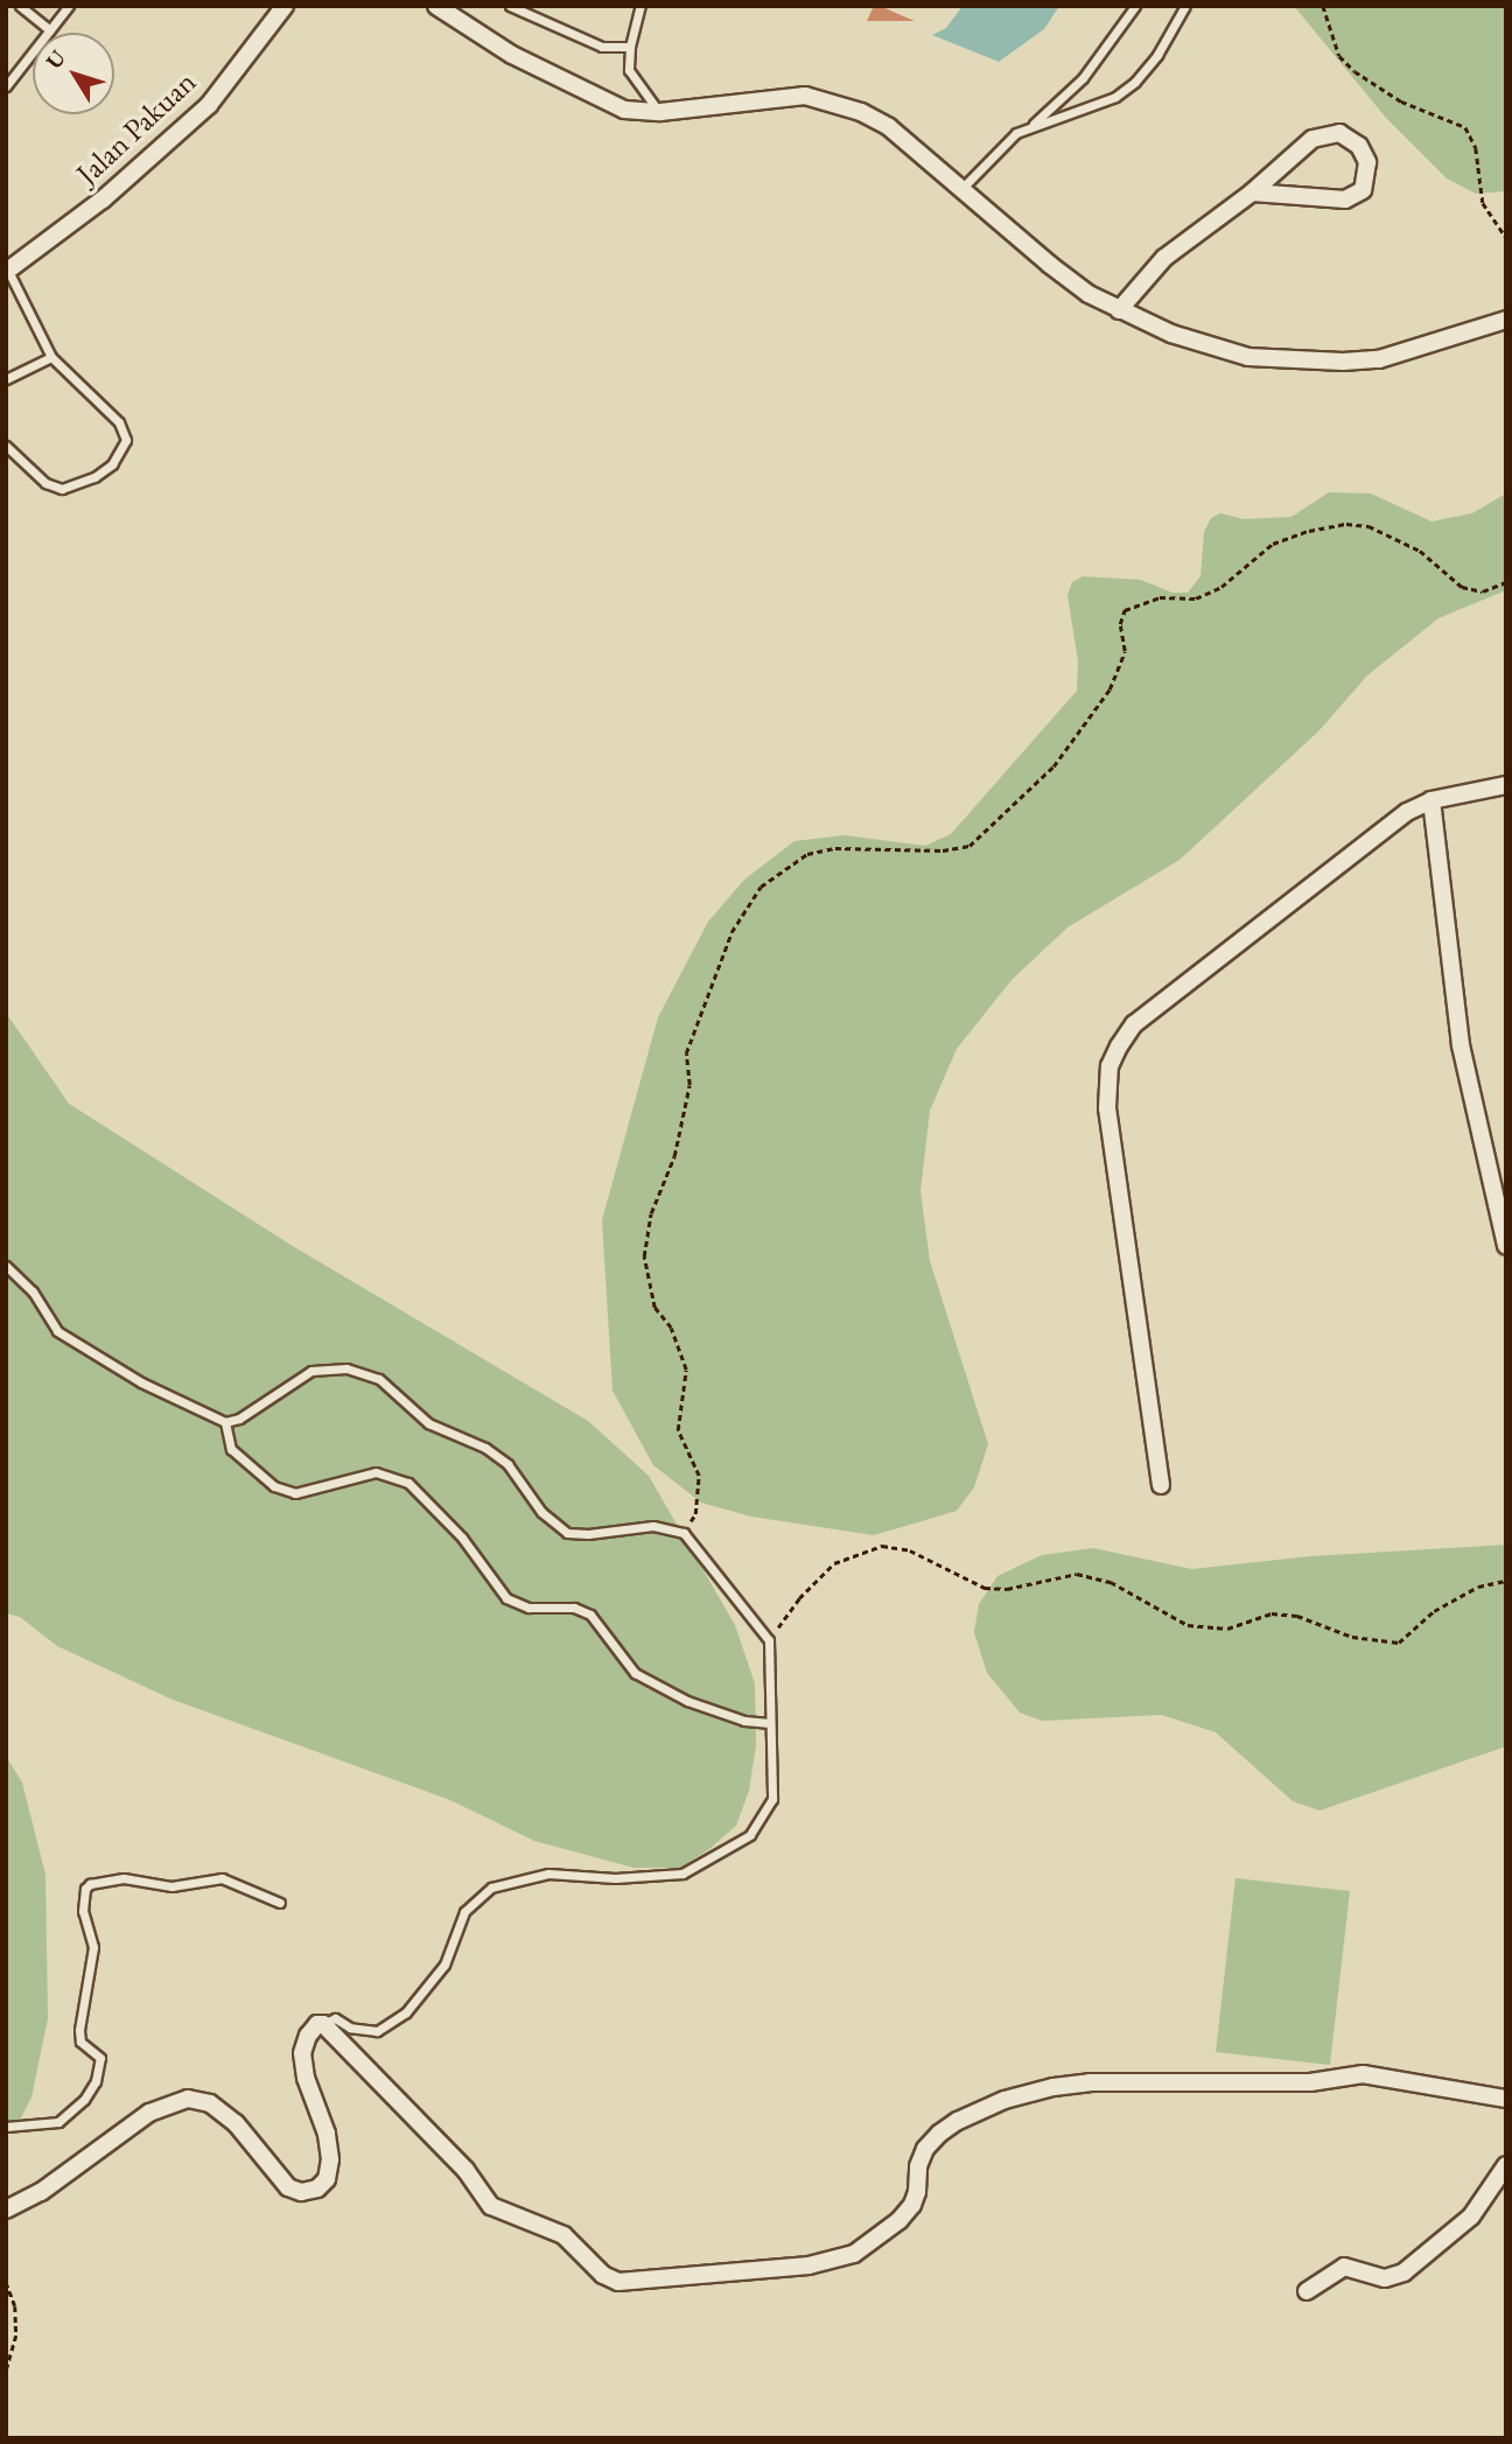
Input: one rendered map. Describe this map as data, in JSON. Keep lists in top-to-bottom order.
{
  "streets": {
    "street": ["Jalan Pakuan"]
  },
  "north": "top left"
}
